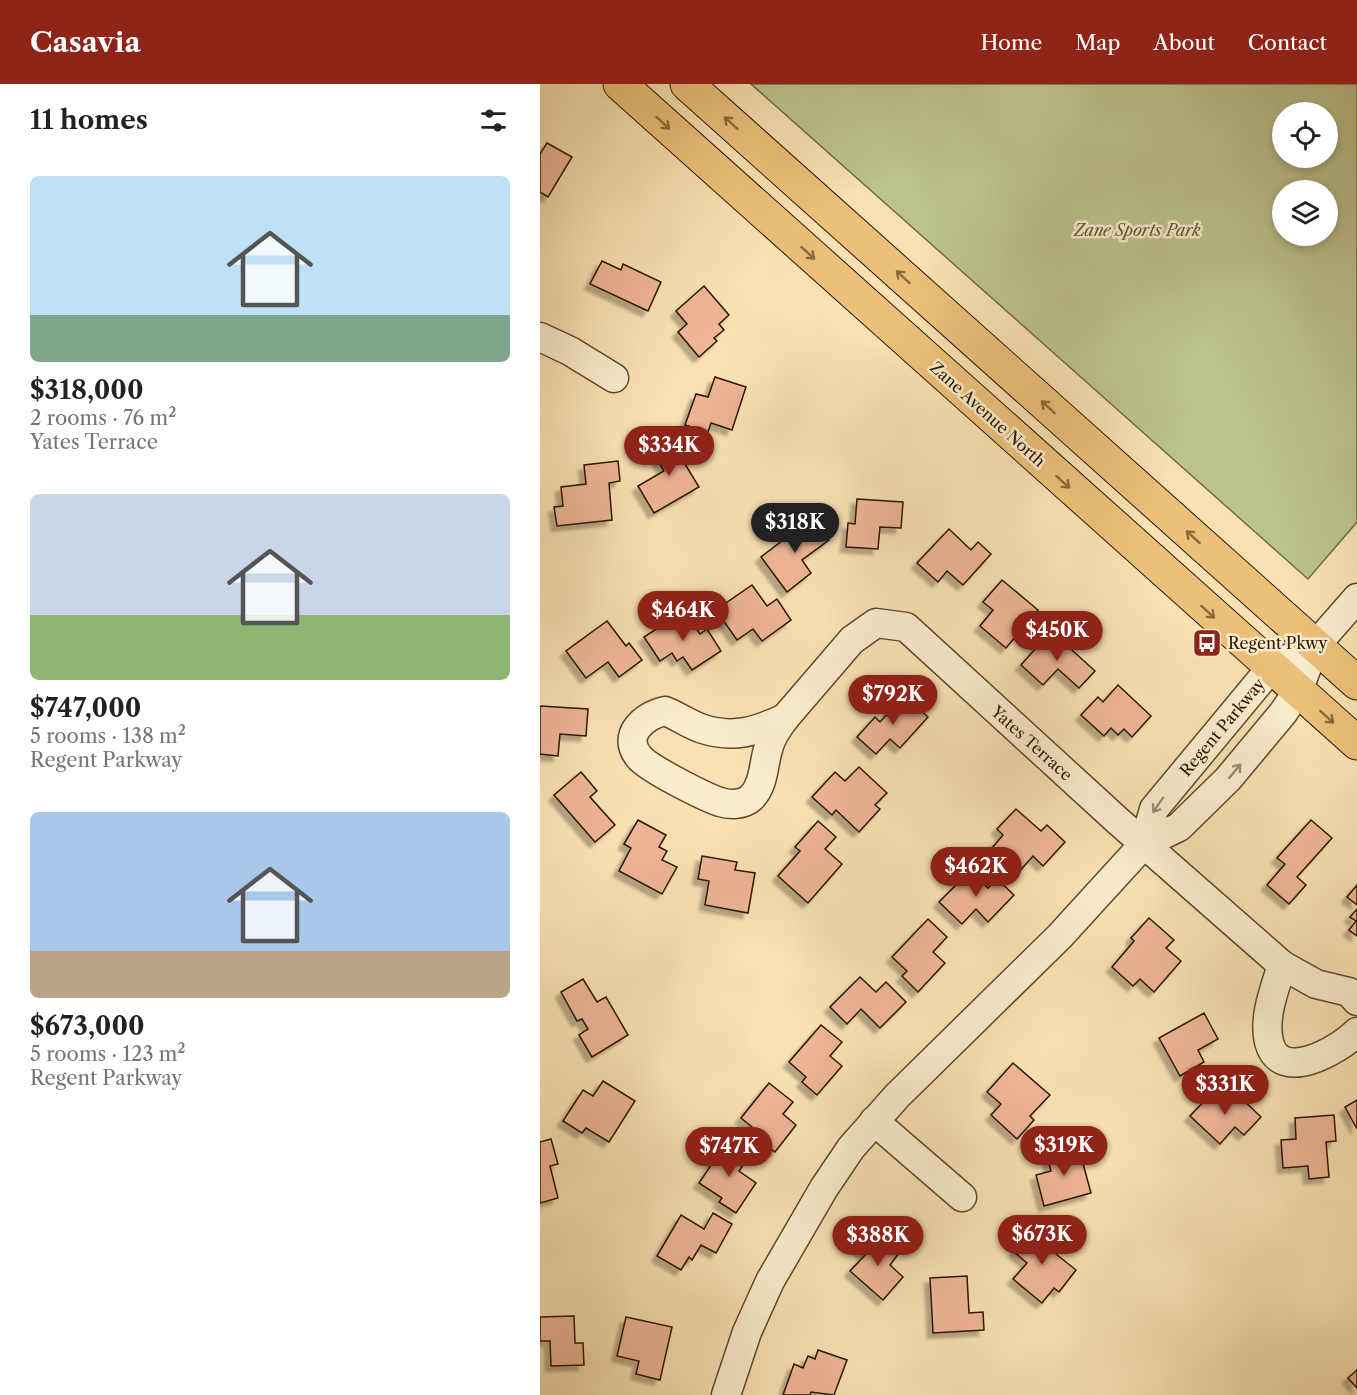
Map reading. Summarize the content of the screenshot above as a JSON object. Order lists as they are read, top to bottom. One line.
{"streets":{"main road":["Zane Avenue North"],"street":["Regent Parkway","Yates Terrace"]},"crossings":[["Zane Avenue North","Regent Parkway"],["Regent Parkway","Yates Terrace"]],"parks":["Zane Sports Park"],"places":{"bus stop":["Regent Pkwy"]},"page":{"header":"Casavia","nav":["Home","Map","About","Contact"],"heading":"11 homes","list":[{"name":"$318,000","note":"2 rooms · 76 m² · Yates Terrace"},{"name":"$747,000","note":"5 rooms · 138 m² · Regent Parkway"},{"name":"$673,000","note":"5 rooms · 123 m² · Regent Parkway"}],"price":["$334K","$318K","$464K","$450K","$792K","$462K","$331K","$319K","$747K","$673K","$388K"]}}
